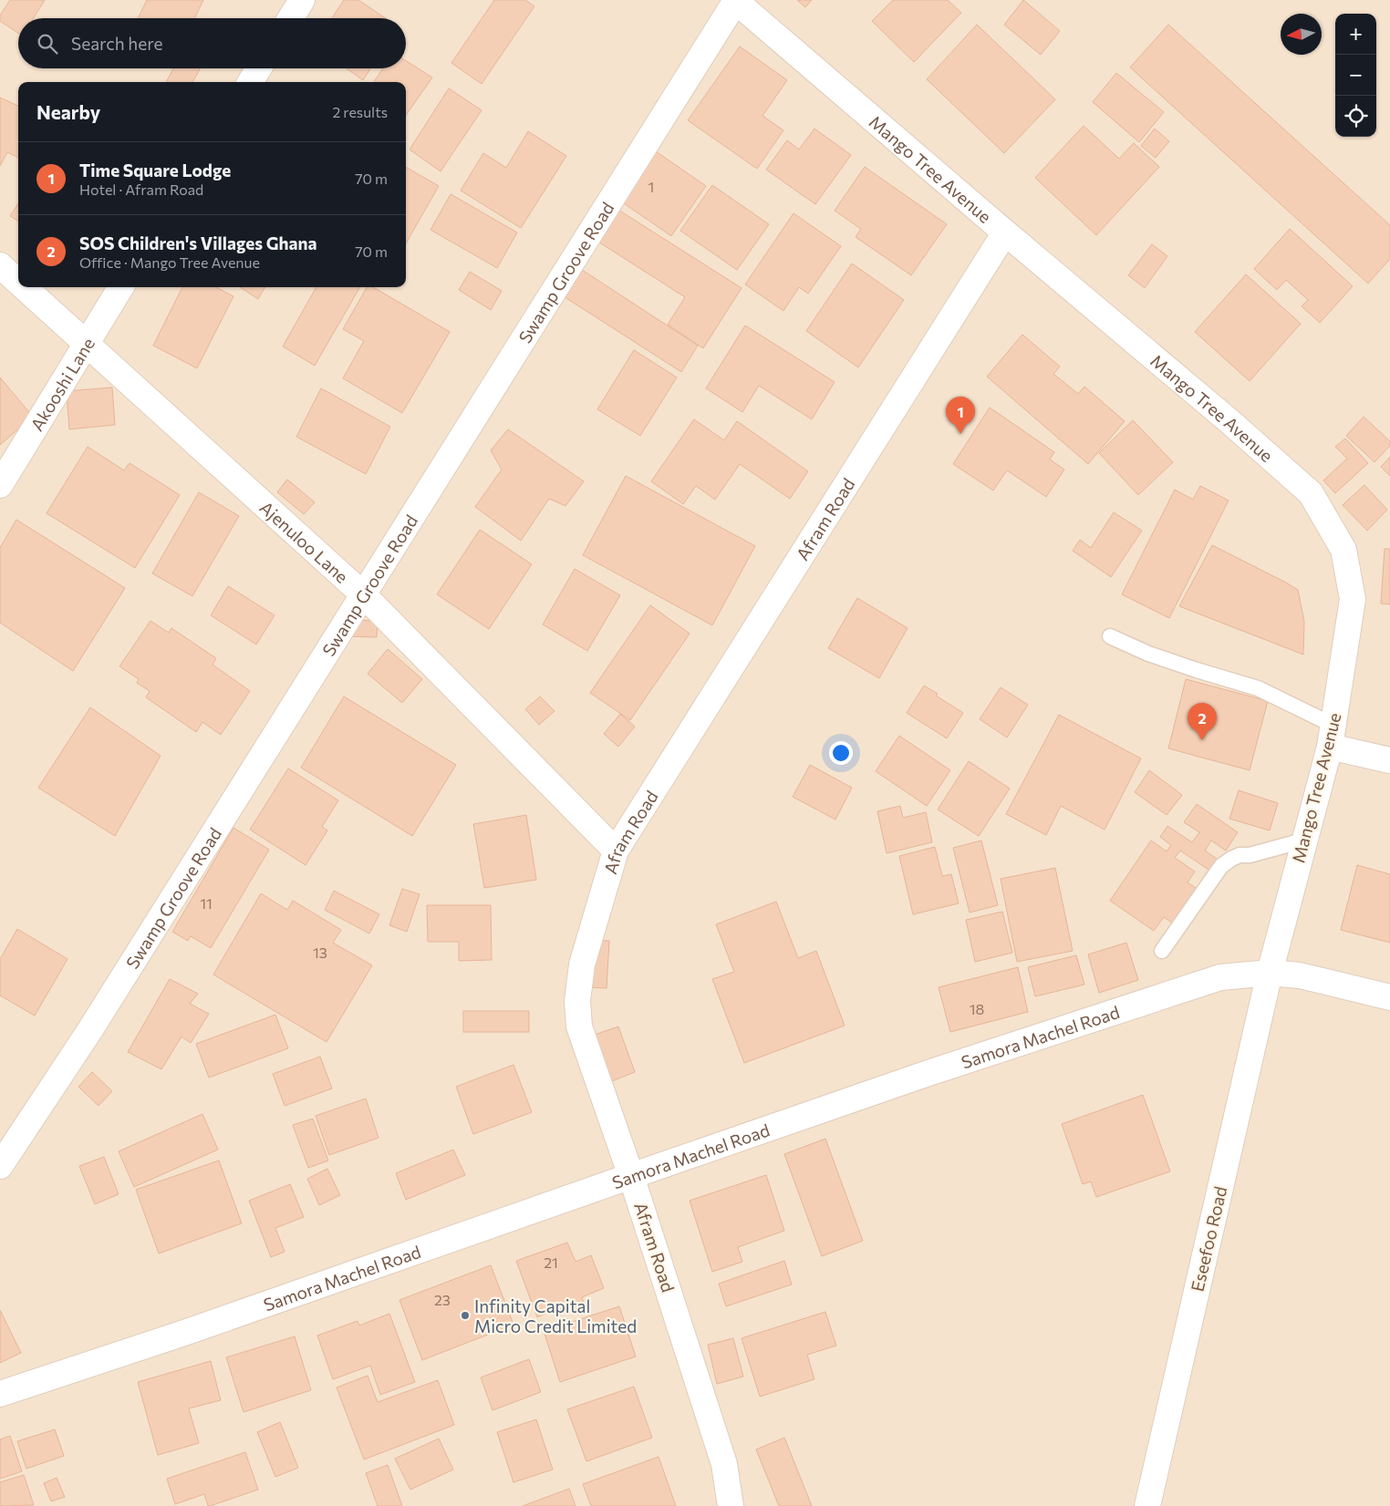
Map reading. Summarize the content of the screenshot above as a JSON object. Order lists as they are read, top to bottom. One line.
{"streets":{"street":["Mango Tree Avenue","Swamp Groove Road","Akooshi Lane","Afram Road","Ajenuloo Lane","Samora Machel Road","Eseefoo Road"]},"crossings":[["Mango Tree Avenue","Swamp Groove Road"],["Mango Tree Avenue","Afram Road"],["Mango Tree Avenue","Samora Machel Road"],["Mango Tree Avenue","Eseefoo Road"],["Swamp Groove Road","Ajenuloo Lane"],["Akooshi Lane","Ajenuloo Lane"],["Afram Road","Ajenuloo Lane"],["Afram Road","Samora Machel Road"],["Samora Machel Road","Eseefoo Road"]],"places":["Infinity Capital Micro Credit Limited"],"house_numbers":["1","11","13","18","21","23"],"north":"left","page":{"map_buttons":["+","−"],"search":"Search here","heading":["Nearby","2 results"],"list":[{"mark":"1","name":"Time Square Lodge","note":"Hotel · Afram Road","value":"70 m"},{"mark":"2","name":"SOS Children's Villages Ghana","note":"Office · Mango Tree Avenue","value":"70 m"}],"pins":["1","2"]}}
